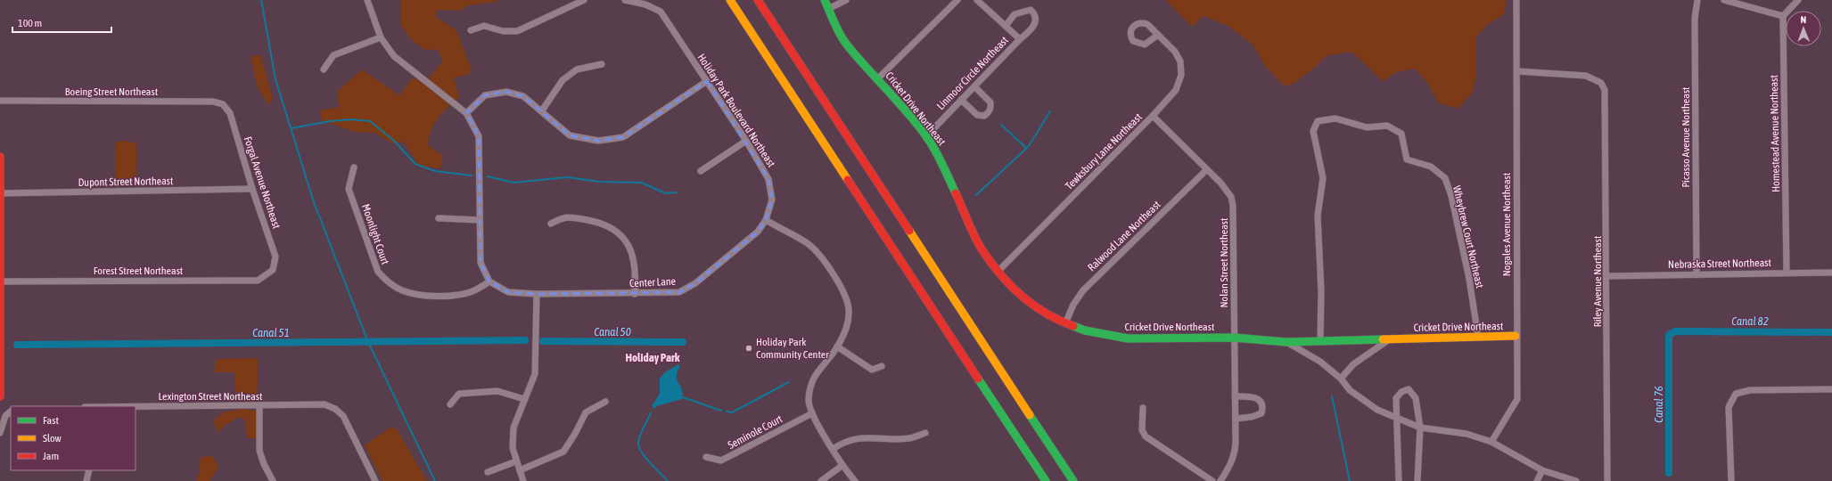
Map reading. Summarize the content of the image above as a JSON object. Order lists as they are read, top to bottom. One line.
{"streets":{"main road":["Cricket Drive Northeast"],"street":["Linmoor Circle Northeast","Boeing Street Northeast","Holiday Park Boulevard Northeast","Homestead Avenue Northeast","Picasso Avenue Northeast","Tewksbury Lane Northeast","Dupont Street Northeast","Forgal Avenue Northeast","Nogales Avenue Northeast","Moonlight Court","Ralwood Lane Northeast","Wheybrew Court Northeast","Nolan Street Northeast","Nebraska Street Northeast","Forest Street Northeast","Riley Avenue Northeast","Center Lane","Lexington Street Northeast","Seminole Court"]},"crossings":[["Linmoor Circle Northeast","Cricket Drive Northeast"],["Boeing Street Northeast","Forgal Avenue Northeast"],["Cricket Drive Northeast","Tewksbury Lane Northeast"],["Cricket Drive Northeast","Nogales Avenue Northeast"],["Cricket Drive Northeast","Ralwood Lane Northeast"],["Cricket Drive Northeast","Wheybrew Court Northeast"],["Cricket Drive Northeast","Nolan Street Northeast"],["Holiday Park Boulevard Northeast","Center Lane"],["Homestead Avenue Northeast","Nebraska Street Northeast"],["Picasso Avenue Northeast","Nebraska Street Northeast"],["Tewksbury Lane Northeast","Nolan Street Northeast"],["Dupont Street Northeast","Forgal Avenue Northeast"],["Forgal Avenue Northeast","Forest Street Northeast"],["Nogales Avenue Northeast","Riley Avenue Northeast"],["Ralwood Lane Northeast","Nolan Street Northeast"],["Nebraska Street Northeast","Riley Avenue Northeast"]],"districts":["Holiday Park"],"water":["Canal 82","Canal 50","Canal 51","Canal 76"],"places":["Holiday Park Community Center"],"legend":["Fast","Slow","Jam"],"scale_bar":"100 m","north":"top"}
